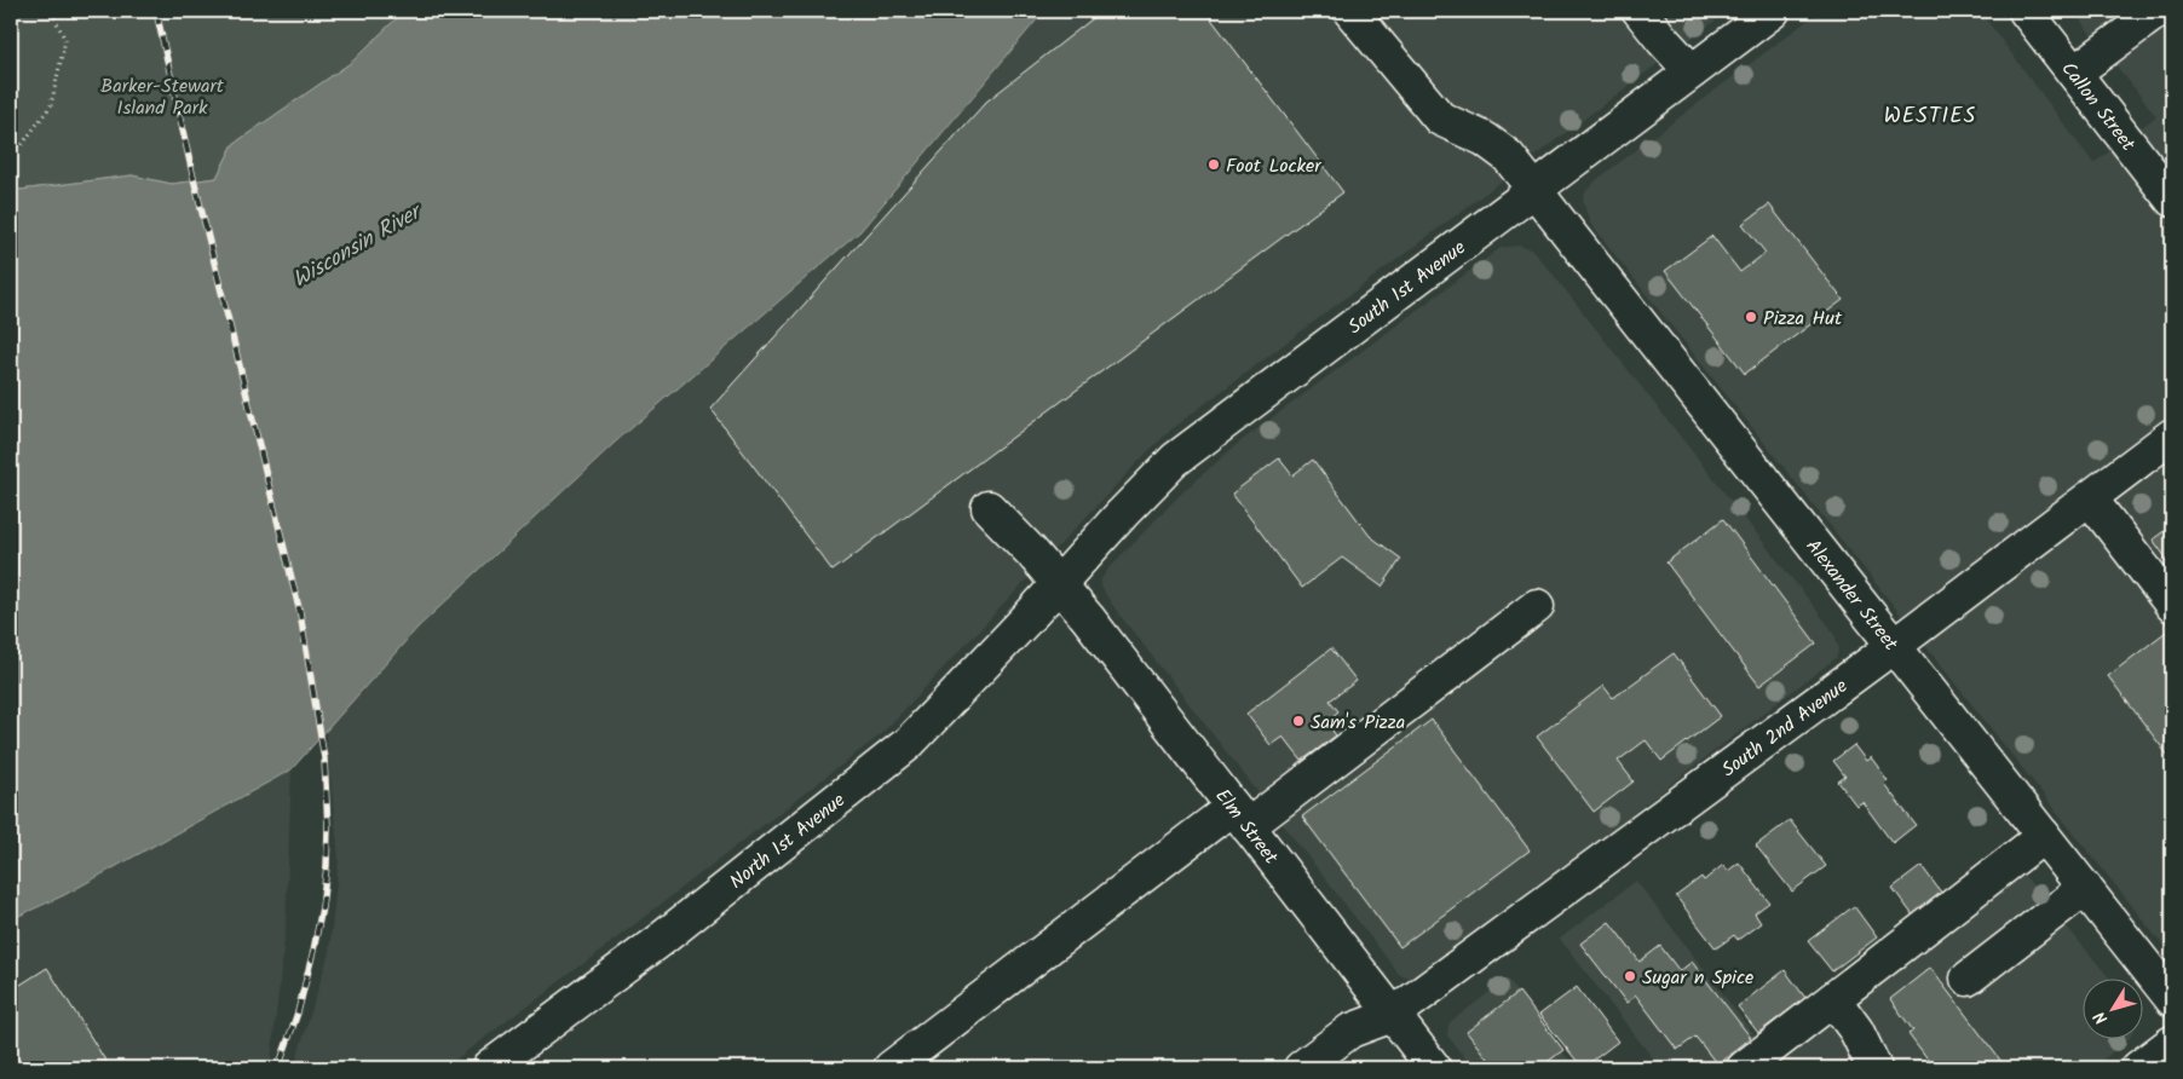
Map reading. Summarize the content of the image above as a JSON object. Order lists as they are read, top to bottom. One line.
{"streets":{"street":["Callon Street","South 1st Avenue","Alexander Street","South 2nd Avenue","Elm Street","North 1st Avenue"]},"crossings":[["South 1st Avenue","Alexander Street"],["South 1st Avenue","Elm Street"],["South 1st Avenue","North 1st Avenue"],["Alexander Street","South 2nd Avenue"],["South 2nd Avenue","Elm Street"],["Elm Street","North 1st Avenue"]],"districts":["WESTIES"],"water":["Wisconsin River"],"parks":["Barker-Stewart Island Park"],"places":["Foot Locker","Pizza Hut","Sam's Pizza","Sugar n Spice"],"north":"bottom left"}
